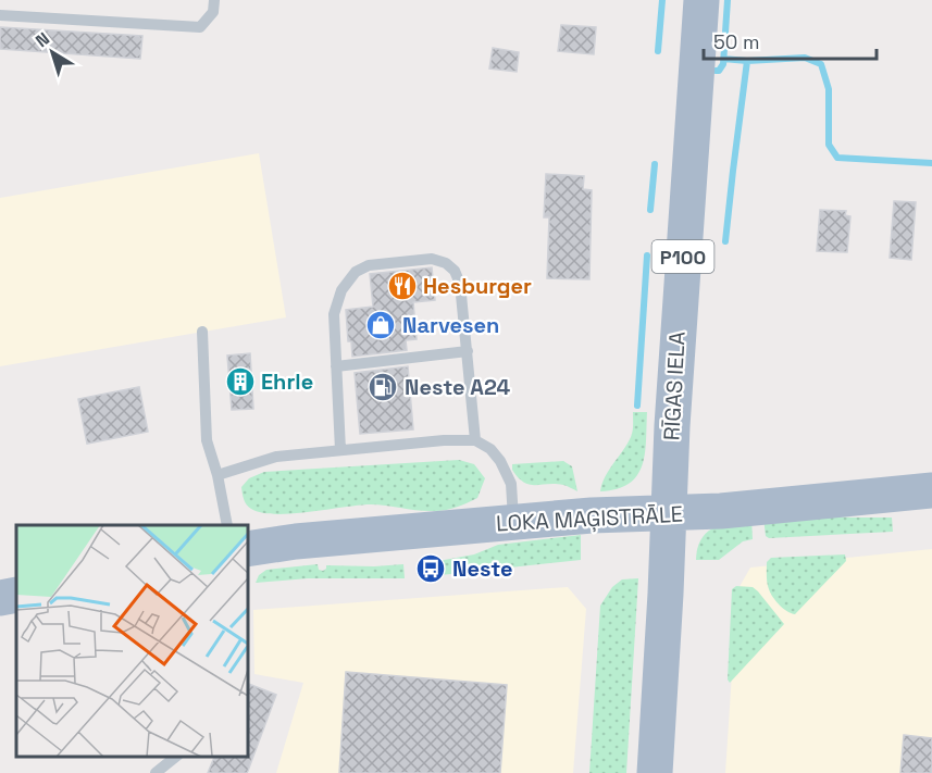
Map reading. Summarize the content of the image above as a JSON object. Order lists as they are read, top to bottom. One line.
{"streets":{"main road":["P100","RĪGAS IELA","LOKA MAĢISTRĀLE"]},"crossings":[["RĪGAS IELA","LOKA MAĢISTRĀLE"]],"places":{"restaurant":["Hesburger"],"shop":["Narvesen"],"building":["Ehrle"],"fuel station":["Neste A24"],"bus stop":["Neste"]},"scale_bar":"50 m","north":"top left"}
